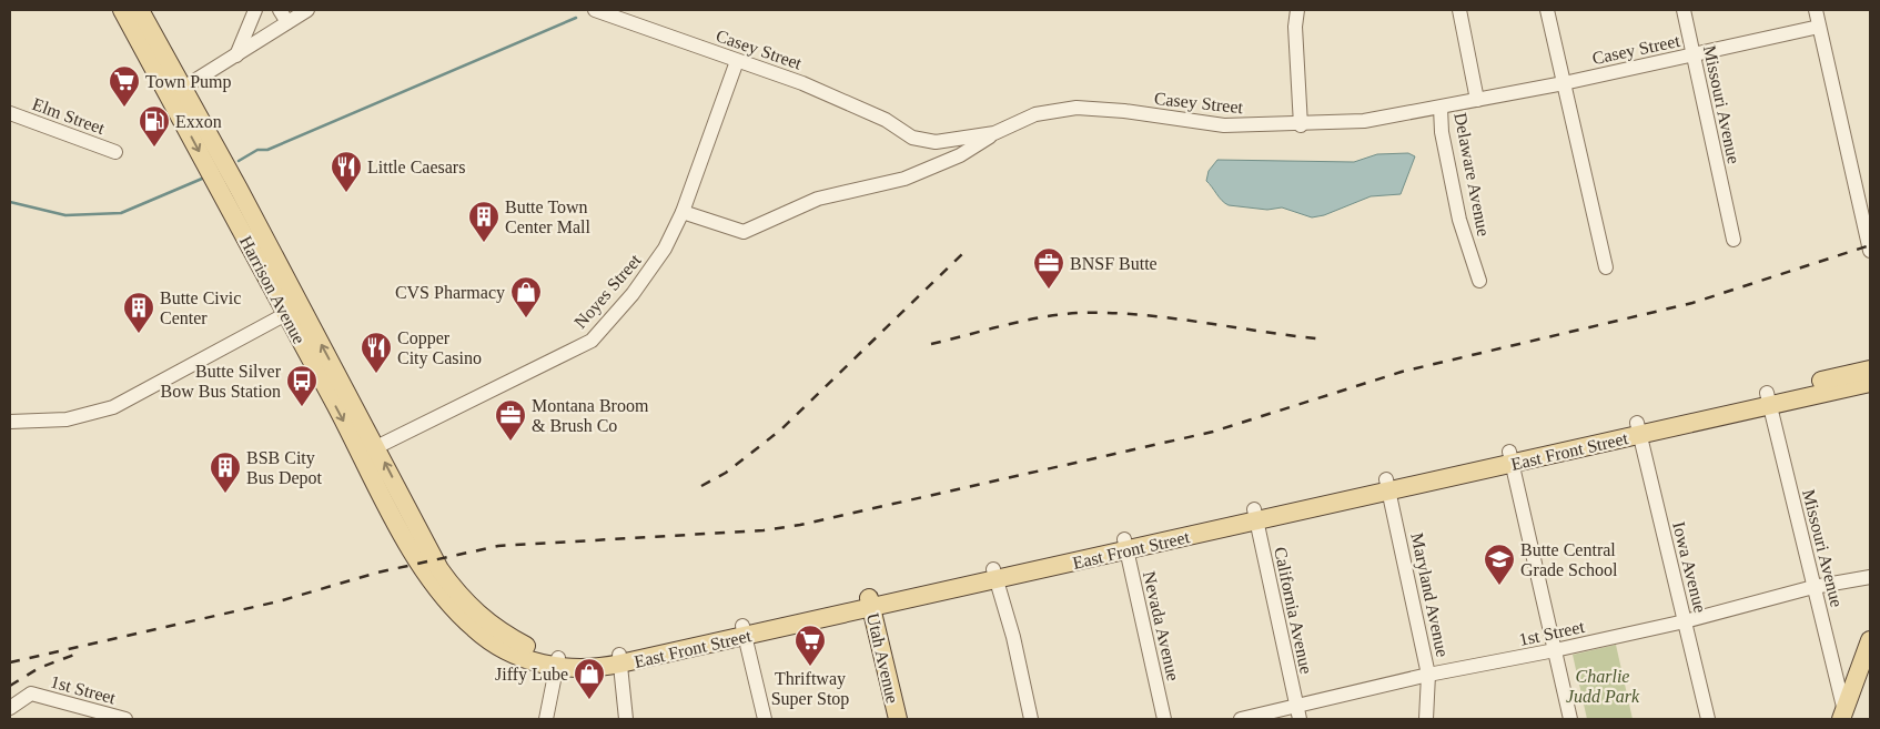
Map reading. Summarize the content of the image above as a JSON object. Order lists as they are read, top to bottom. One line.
{"streets":{"main road":["Harrison Avenue","East Front Street","Utah Avenue"],"street":["Casey Street","Missouri Avenue","Elm Street","Delaware Avenue","Noyes Street","Iowa Avenue","Maryland Avenue","California Avenue","Nevada Avenue","1st Street"]},"crossings":[["Casey Street","Missouri Avenue"],["Casey Street","Delaware Avenue"],["Casey Street","Noyes Street"],["Missouri Avenue","East Front Street"],["Missouri Avenue","1st Street"],["Harrison Avenue","Noyes Street"],["Harrison Avenue","East Front Street"],["East Front Street","Iowa Avenue"],["East Front Street","Maryland Avenue"],["East Front Street","California Avenue"],["East Front Street","Nevada Avenue"],["East Front Street","Utah Avenue"],["Iowa Avenue","1st Street"],["Maryland Avenue","1st Street"],["California Avenue","1st Street"]],"parks":["Charlie Judd Park"],"places":{"supermarket":["Town Pump","Thriftway Super Stop"],"fuel station":["Exxon"],"restaurant":["Little Caesars","Copper City Casino"],"building":["Butte Town Center Mall","Butte Civic Center","BSB City Bus Depot"],"office":["BNSF Butte","Montana Broom & Brush Co"],"shop":["CVS Pharmacy","Jiffy Lube"],"bus stop":["Butte Silver Bow Bus Station"],"school or university":["Butte Central Grade School"]}}
